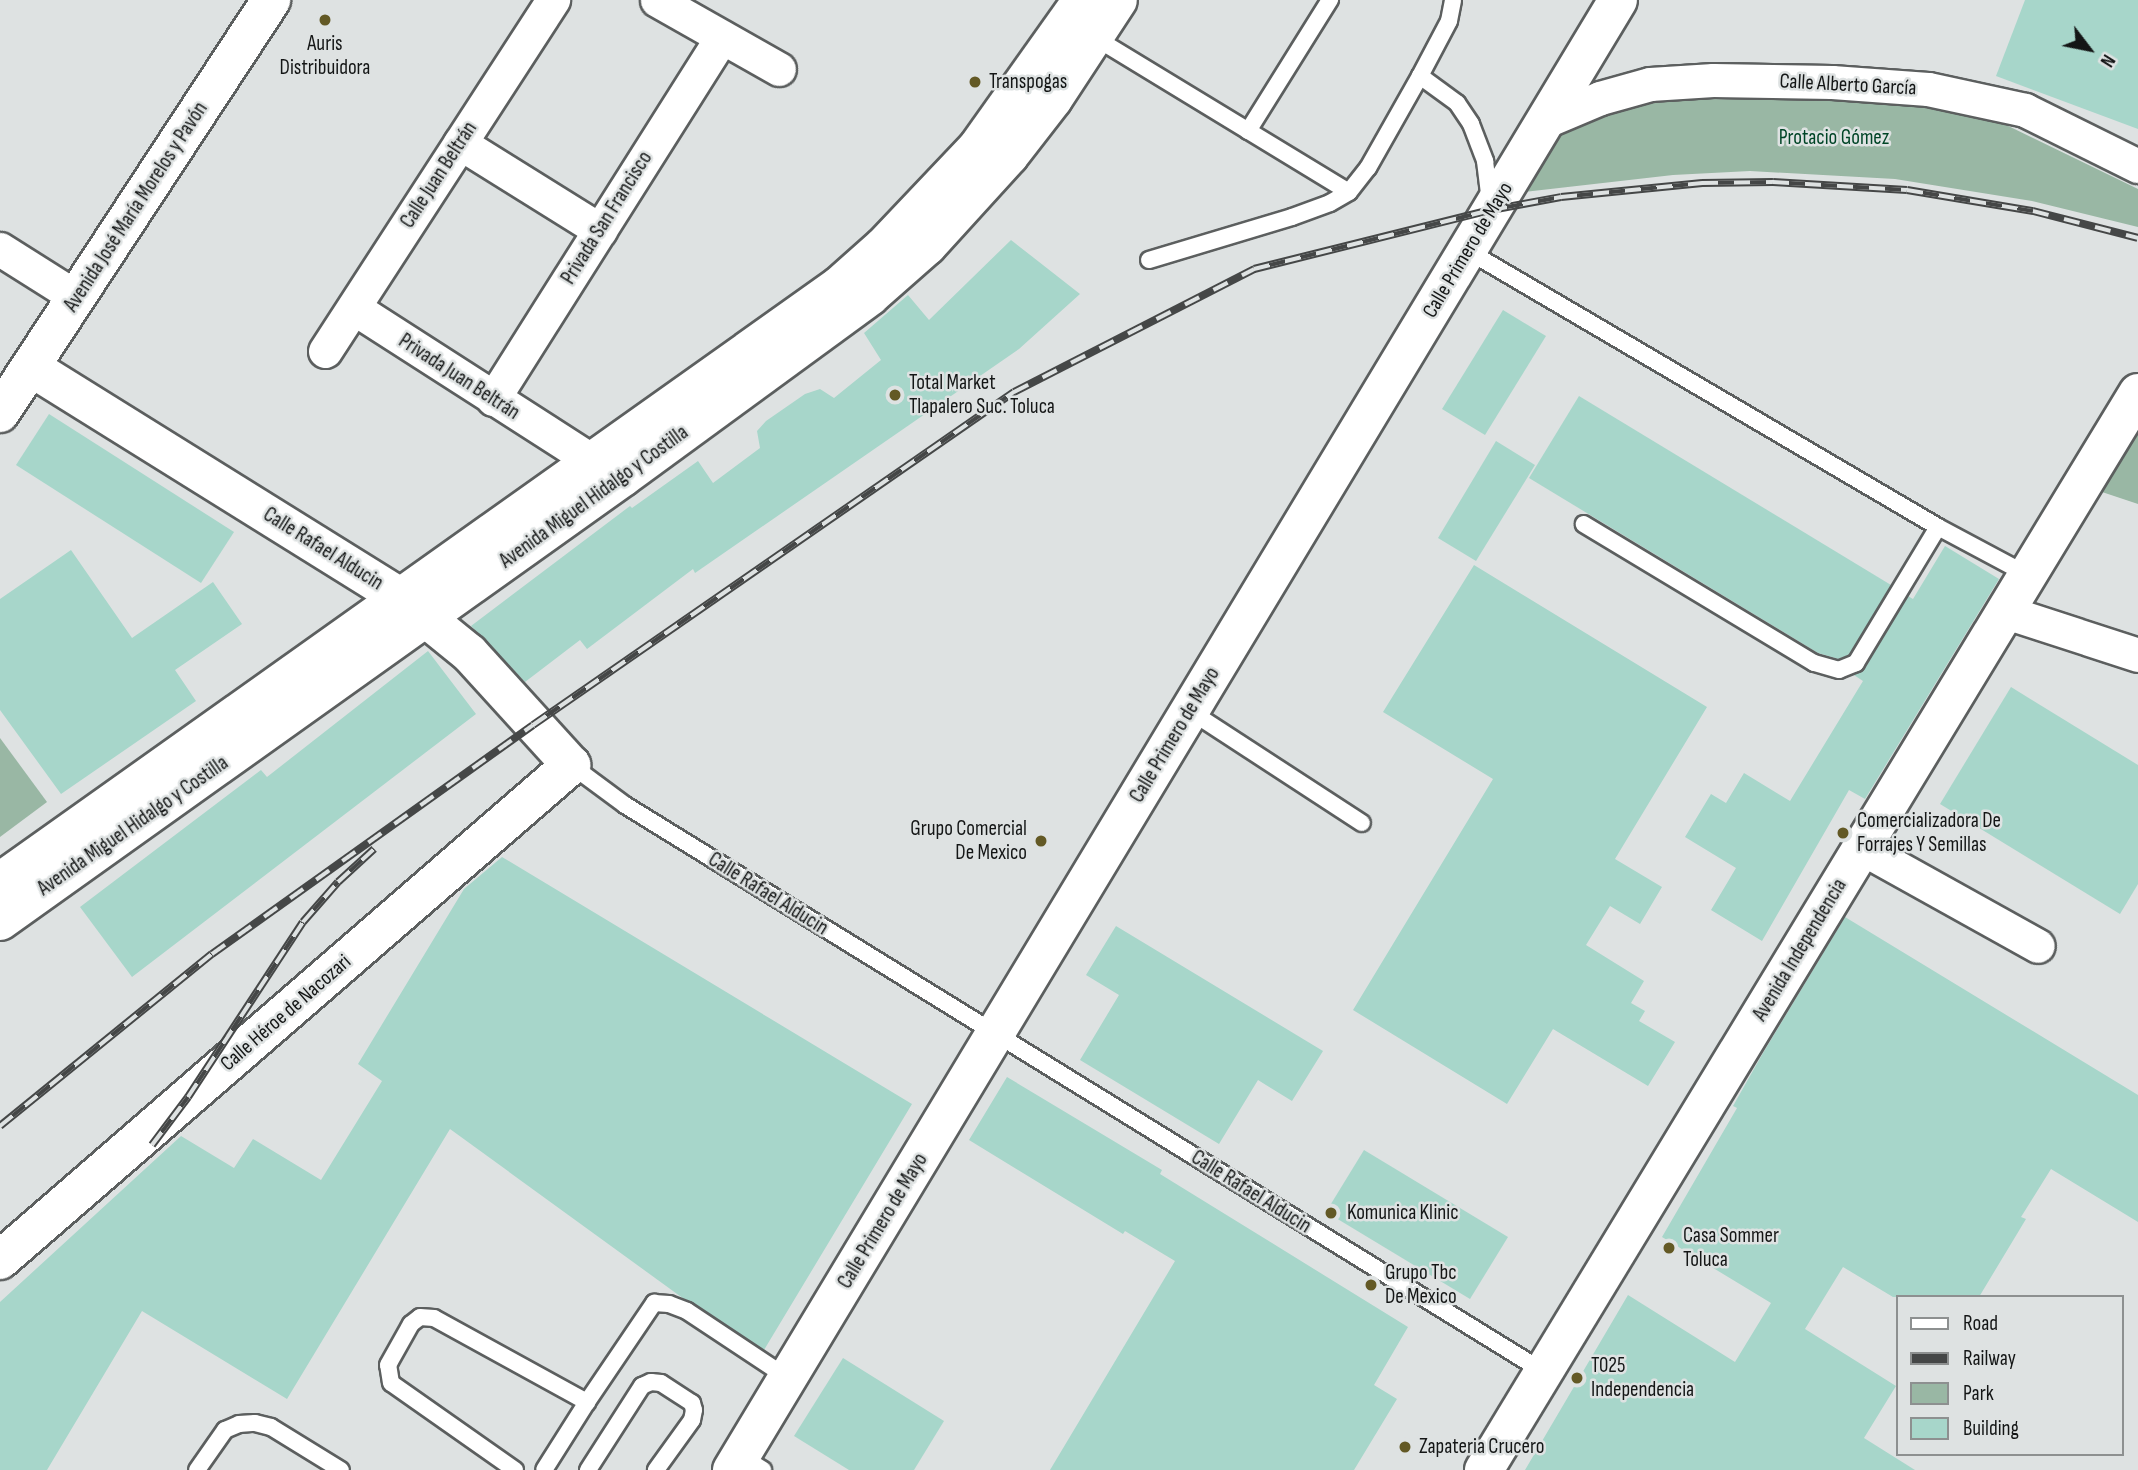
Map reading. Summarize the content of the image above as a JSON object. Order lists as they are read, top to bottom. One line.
{"streets":{"main road":["Avenida José María Morelos y Pavón","Calle Primero de Mayo","Avenida Miguel Hidalgo y Costilla","Calle Rafael Alducin","Avenida Independencia","Calle Héroe de Nacozari"],"street":["Calle Alberto García","Calle Juan Beltrán","Privada San Francisco","Privada Juan Beltrán"]},"crossings":[["Calle Alberto García","Calle Primero de Mayo"],["Calle Juan Beltrán","Privada Juan Beltrán"],["Avenida José María Morelos y Pavón","Calle Rafael Alducin"],["Privada San Francisco","Privada Juan Beltrán"],["Calle Primero de Mayo","Calle Rafael Alducin"],["Privada Juan Beltrán","Avenida Miguel Hidalgo y Costilla"],["Avenida Miguel Hidalgo y Costilla","Calle Rafael Alducin"],["Calle Rafael Alducin","Avenida Independencia"],["Calle Rafael Alducin","Calle Héroe de Nacozari"]],"parks":["Protacio Gómez"],"places":["Auris Distribuidora","Transpogas","Total Market Tlapalero Suc. Toluca","Comercializadora De Forrajes Y Semillas","Grupo Comercial De Mexico","Komunica Klinic","Casa Sommer Toluca","Grupo Tbc De Mexico","T025 Independencia","Zapateria Crucero"],"legend":["Road","Railway","Park","Building"],"north":"bottom right"}
